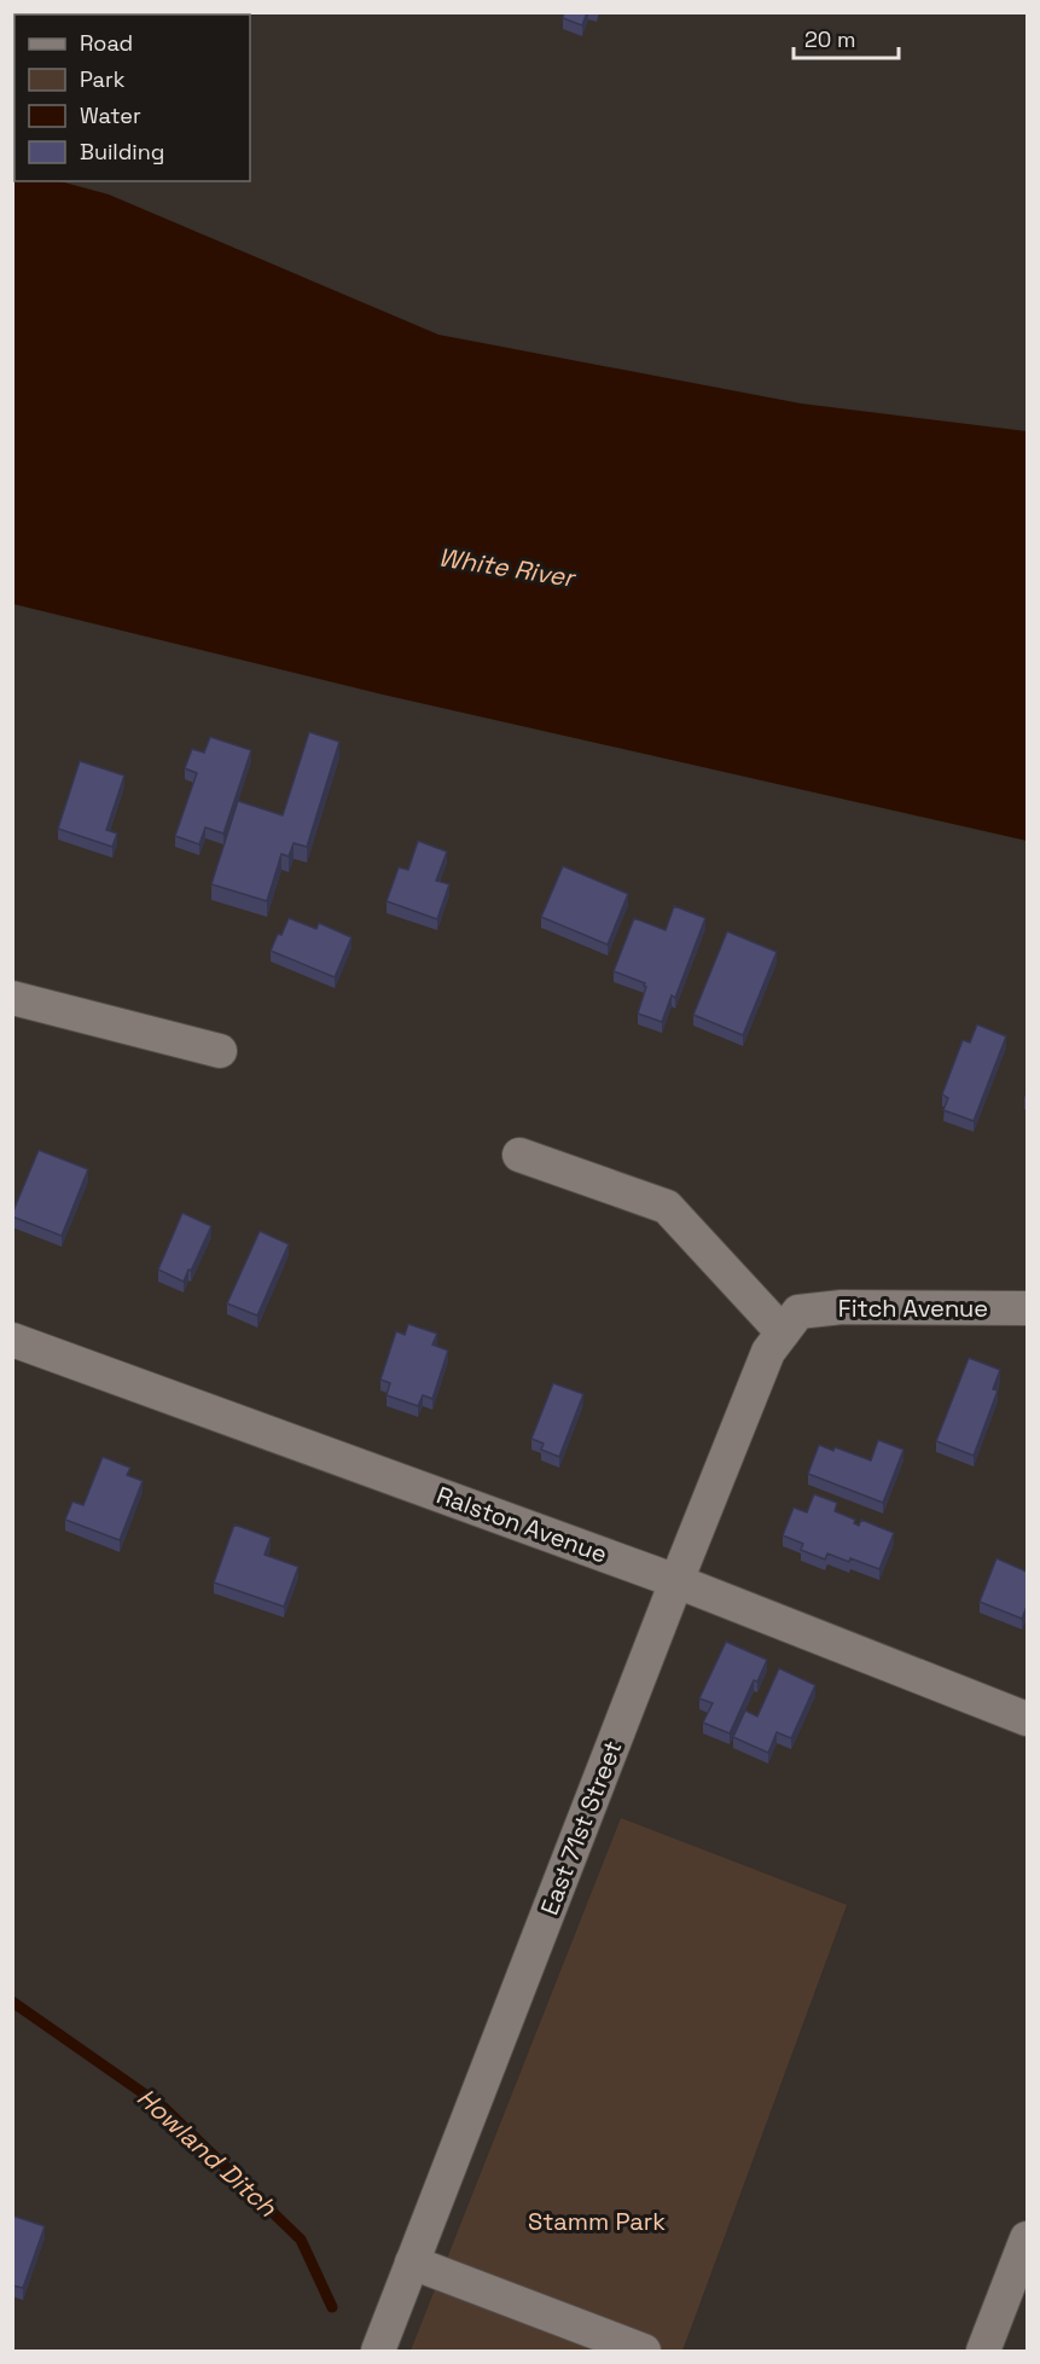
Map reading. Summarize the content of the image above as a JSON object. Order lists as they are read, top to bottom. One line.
{"streets":{"street":["Fitch Avenue","Ralston Avenue","East 71st Street"]},"crossings":[["Fitch Avenue","East 71st Street"],["Ralston Avenue","East 71st Street"]],"water":["White River","Howland Ditch"],"parks":["Stamm Park"],"legend":["Road","Park","Water","Building"],"scale_bar":"20 m"}
